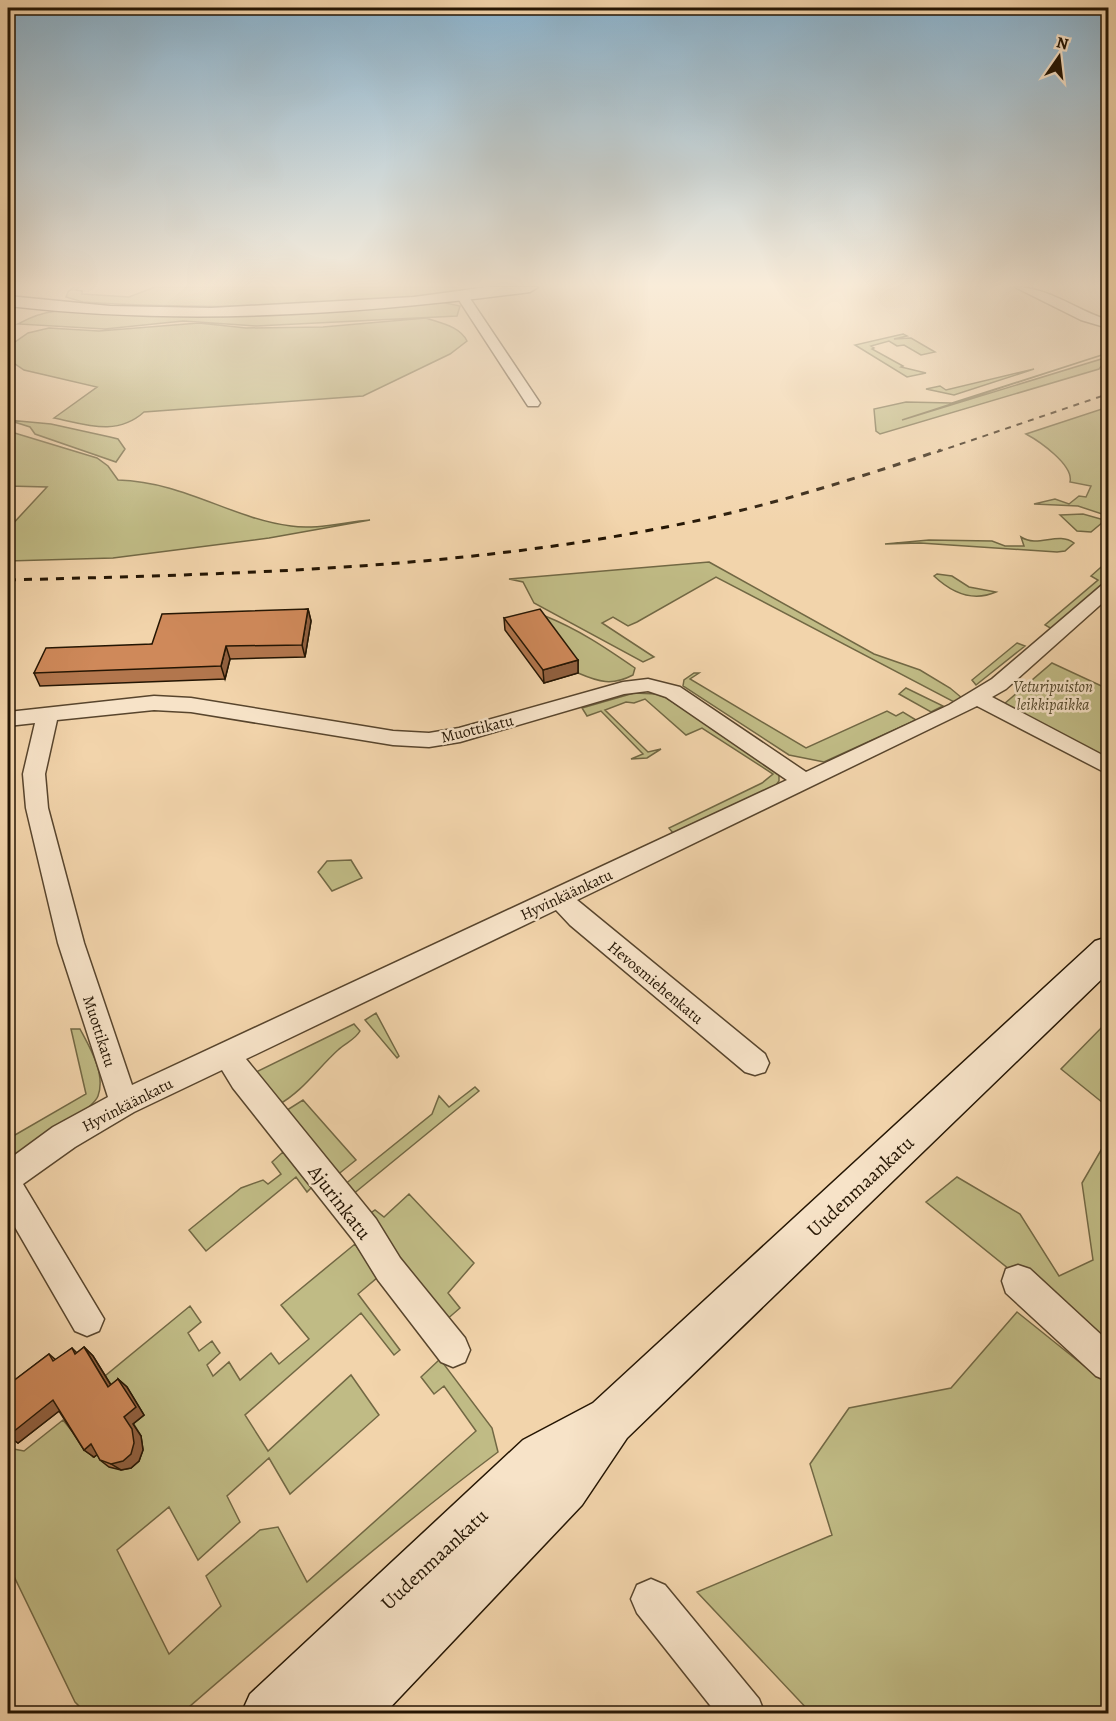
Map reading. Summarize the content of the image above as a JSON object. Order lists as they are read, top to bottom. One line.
{"streets":{"main road":["Uudenmaankatu"],"street":["Muottikatu","Hyvinkäänkatu","Hevosmiehenkatu","Ajurinkatu"]},"crossings":[["Muottikatu","Hyvinkäänkatu"],["Hyvinkäänkatu","Hevosmiehenkatu"],["Hyvinkäänkatu","Ajurinkatu"]],"parks":["Veturipuiston leikkipaikka"],"north":"top"}
